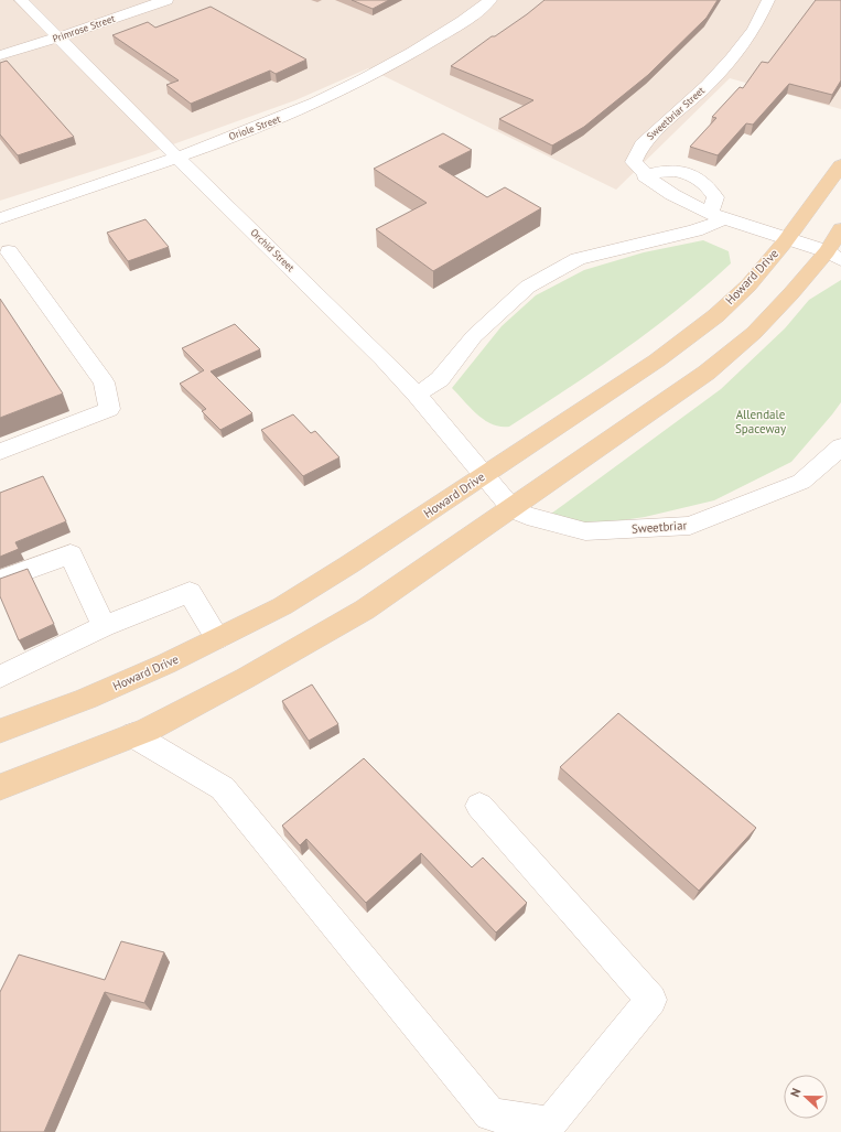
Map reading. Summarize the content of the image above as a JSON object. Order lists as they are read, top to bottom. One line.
{"streets":{"main road":["Howard Drive"],"street":["Primrose Street","Sweetbriar Street","Oriole Street","Orchid Street","Sweetbriar"]},"crossings":[["Primrose Street","Orchid Street"],["Sweetbriar Street","Howard Drive"],["Oriole Street","Orchid Street"],["Orchid Street","Howard Drive"],["Orchid Street","Sweetbriar"]],"parks":["Allendale Spaceway"],"north":"left"}
